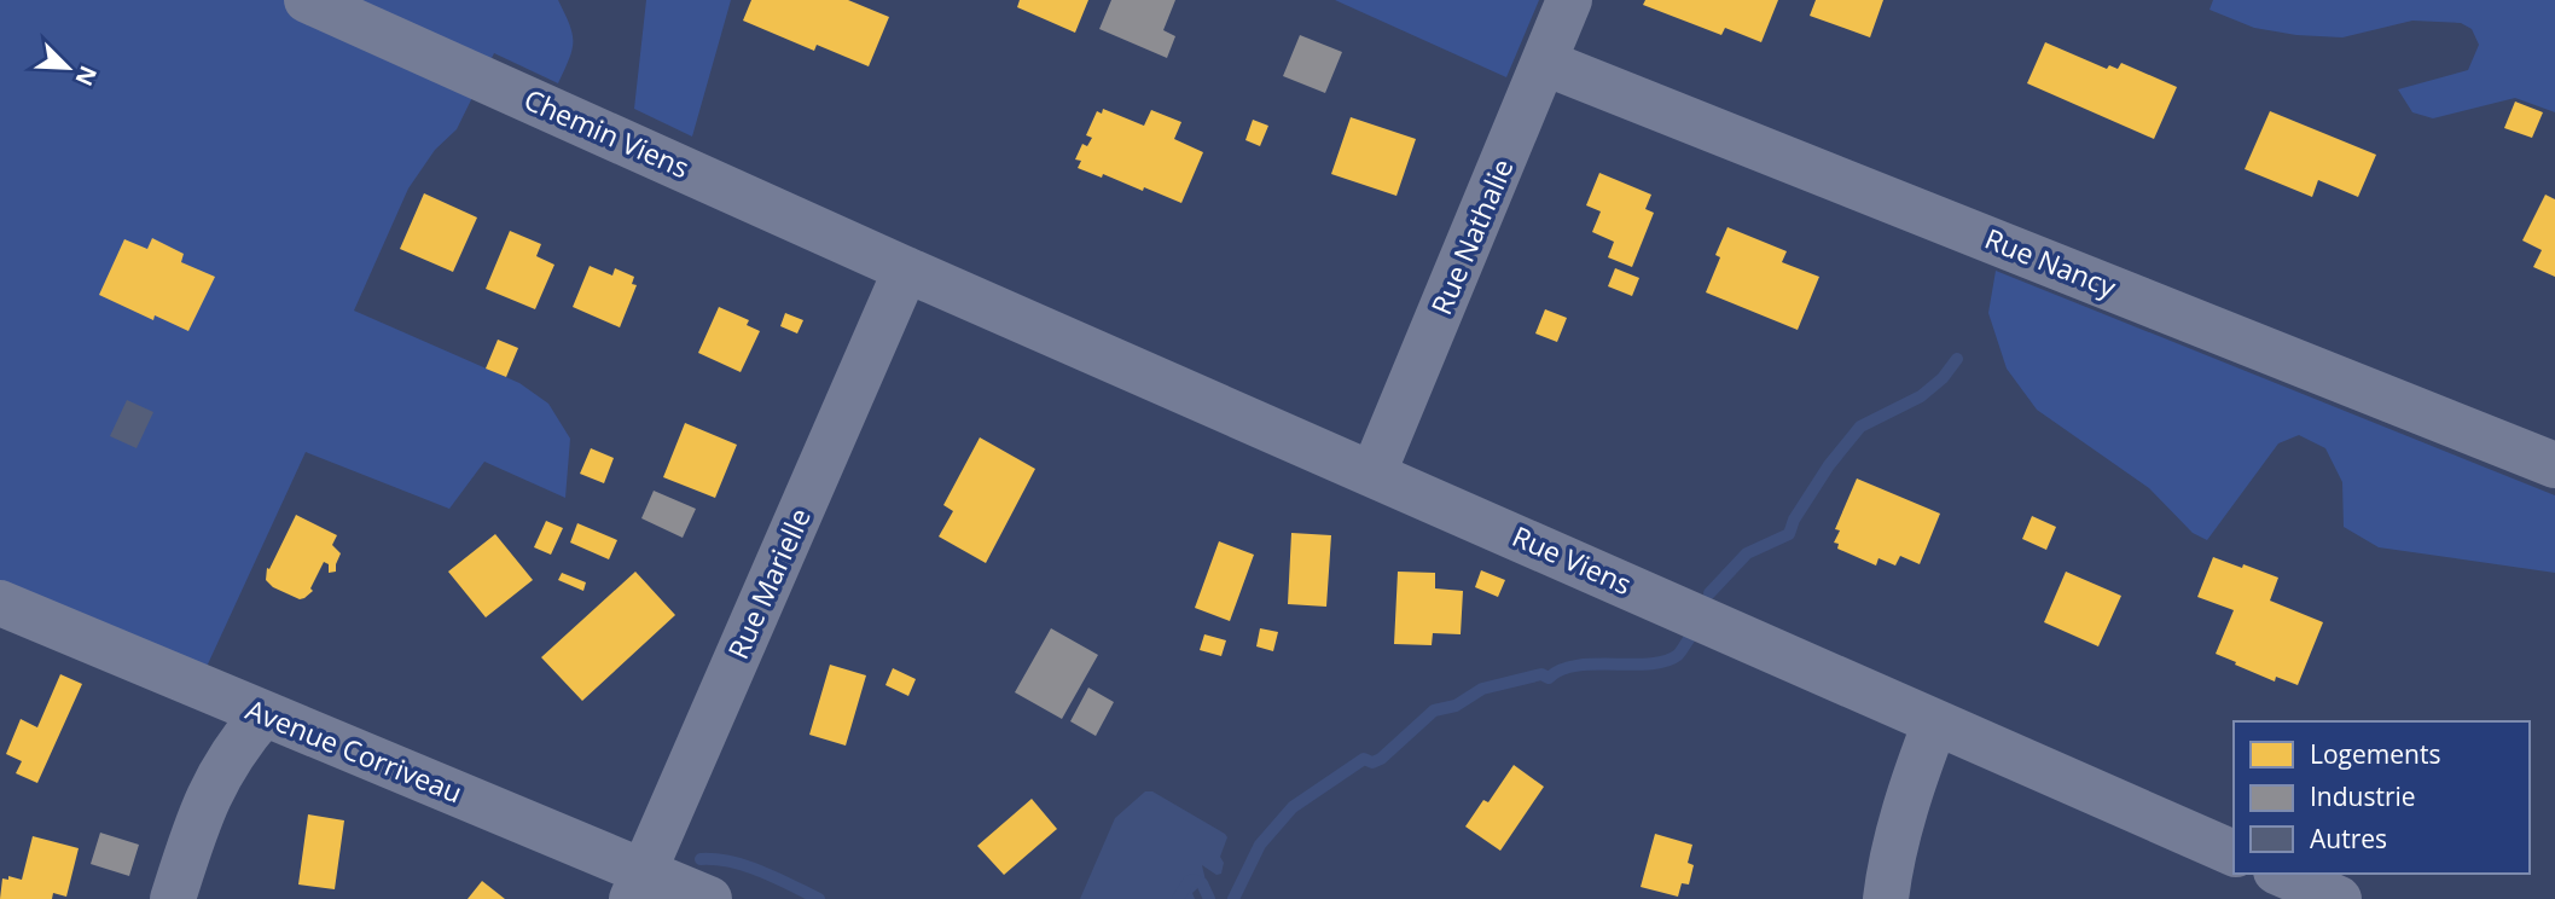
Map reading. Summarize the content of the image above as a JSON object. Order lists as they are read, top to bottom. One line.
{"streets":{"street":["Chemin Viens","Rue Nathalie","Rue Nancy","Rue Viens","Rue Marielle","Avenue Corriveau"]},"crossings":[["Chemin Viens","Rue Viens"],["Chemin Viens","Rue Marielle"],["Rue Nathalie","Rue Nancy"],["Rue Nathalie","Rue Viens"],["Rue Viens","Rue Marielle"],["Rue Marielle","Avenue Corriveau"]],"legend":["Logements","Industrie","Autres"],"north":"bottom right"}
